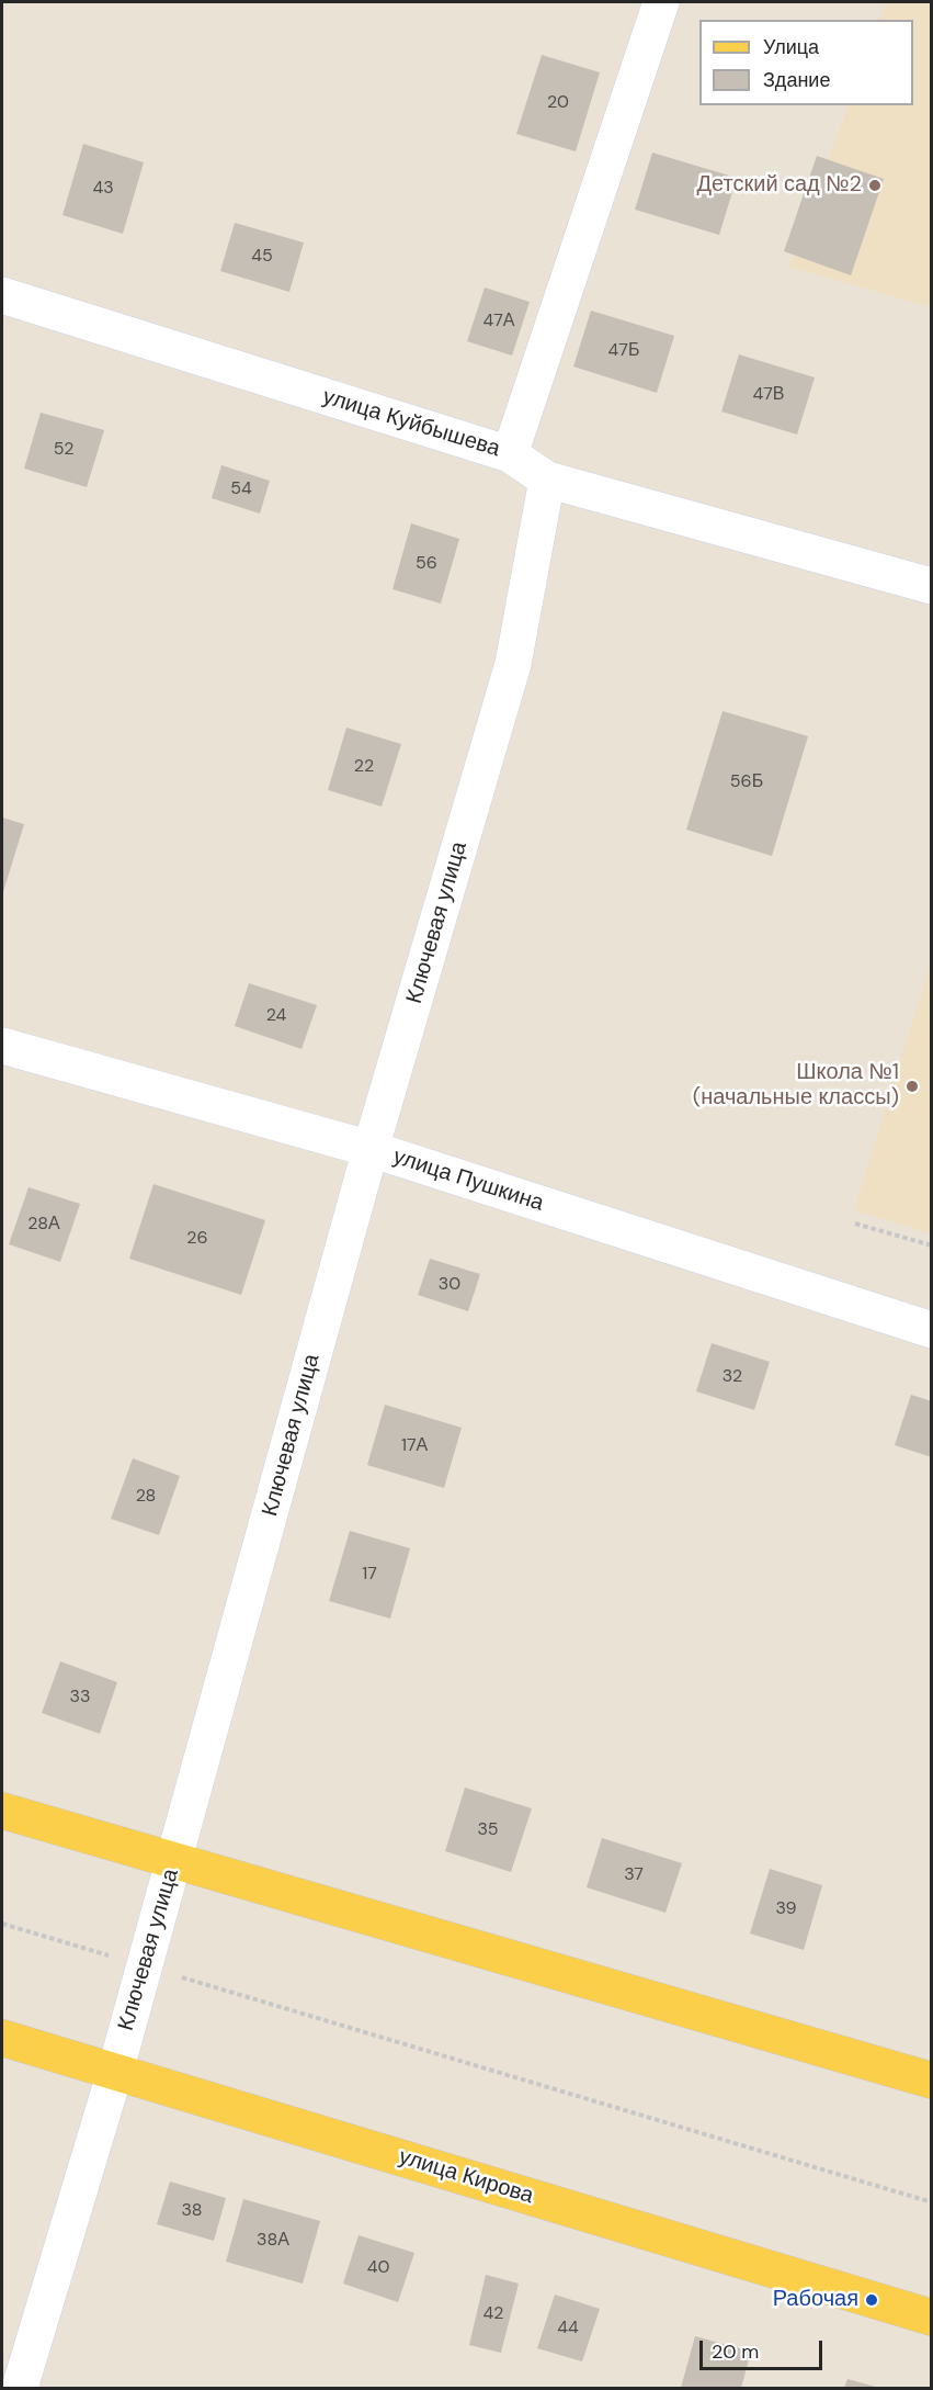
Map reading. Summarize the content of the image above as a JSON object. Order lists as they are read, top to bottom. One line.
{"streets":{"main road":["улица Кирова"],"street":["улица Куйбышева","Ключевая улица","улица Пушкина"]},"crossings":[["улица Куйбышева","Ключевая улица"],["Ключевая улица","улица Пушкина"],["Ключевая улица","улица Кирова"]],"places":["Детский сад №2","Школа №1 (начальные классы)","Рабочая"],"house_numbers":["20","43","45","47А","47Б","47В","52","54","56","22","56Б","24","28А","26","30","32","17А","28","17","33","35","37","39","38","38А","40","42","44"],"legend":["Улица","Здание"],"scale_bar":"20 m"}
